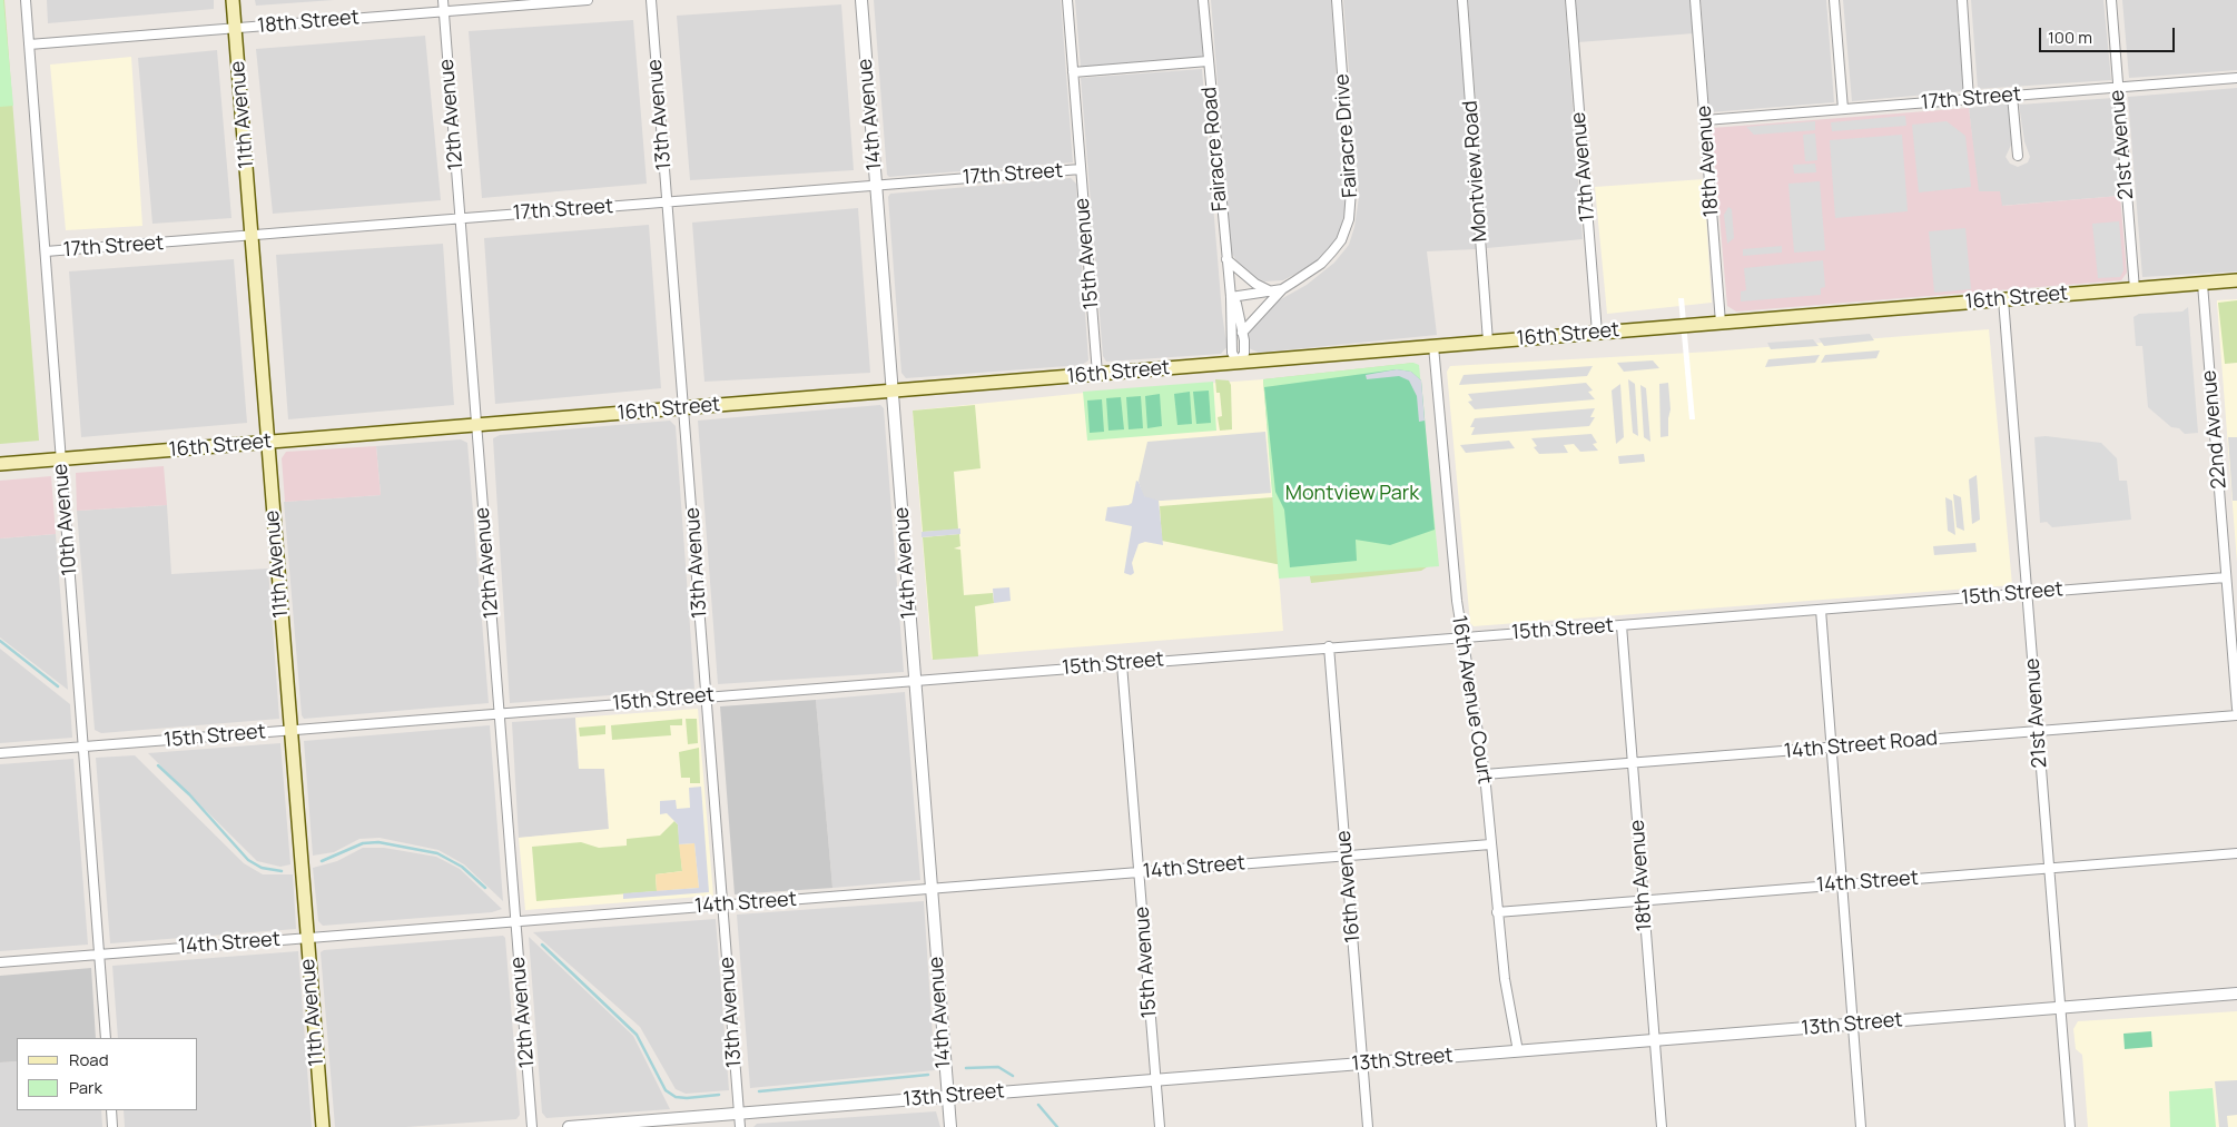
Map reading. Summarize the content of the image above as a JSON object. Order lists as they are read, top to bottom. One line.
{"streets":{"main road":["11th Avenue","16th Street"],"street":["18th Street","17th Street","12th Avenue","13th Avenue","14th Avenue","Fairacre Drive","21st Avenue","Fairacre Road","18th Avenue","17th Avenue","Montview Road","15th Avenue","22nd Avenue","10th Avenue","15th Street","16th Avenue Court","14th Street Road","14th Street","16th Avenue","13th Street"]},"crossings":[["18th Street","11th Avenue"],["18th Street","12th Avenue"],["18th Street","10th Avenue"],["17th Street","11th Avenue"],["17th Street","12th Avenue"],["17th Street","13th Avenue"],["17th Street","14th Avenue"],["17th Street","21st Avenue"],["17th Street","18th Avenue"],["17th Street","15th Avenue"],["17th Street","10th Avenue"],["11th Avenue","16th Street"],["11th Avenue","15th Street"],["11th Avenue","14th Street"],["12th Avenue","16th Street"],["12th Avenue","15th Street"],["12th Avenue","14th Street"],["13th Avenue","16th Street"],["13th Avenue","15th Street"],["13th Avenue","14th Street"],["13th Avenue","13th Street"],["14th Avenue","16th Street"],["14th Avenue","15th Street"],["14th Avenue","14th Street"],["14th Avenue","13th Street"],["Fairacre Drive","Fairacre Road"],["21st Avenue","16th Street"],["21st Avenue","15th Street"],["21st Avenue","14th Street Road"],["21st Avenue","14th Street"],["21st Avenue","13th Street"],["Fairacre Road","16th Street"],["18th Avenue","16th Street"],["18th Avenue","15th Street"],["18th Avenue","14th Street Road"],["18th Avenue","14th Street"],["18th Avenue","13th Street"],["17th Avenue","16th Street"],["Montview Road","16th Street"],["15th Avenue","16th Street"],["15th Avenue","15th Street"],["15th Avenue","14th Street"],["15th Avenue","13th Street"],["16th Street","22nd Avenue"],["16th Street","10th Avenue"],["16th Street","16th Avenue Court"],["22nd Avenue","15th Street"],["10th Avenue","15th Street"],["10th Avenue","14th Street"],["15th Street","16th Avenue Court"],["15th Street","16th Avenue"],["16th Avenue Court","14th Street Road"],["16th Avenue Court","14th Street"],["16th Avenue Court","13th Street"],["14th Street","16th Avenue"],["16th Avenue","13th Street"]],"parks":["Montview Park"],"legend":["Road","Park"],"scale_bar":"100 m"}
